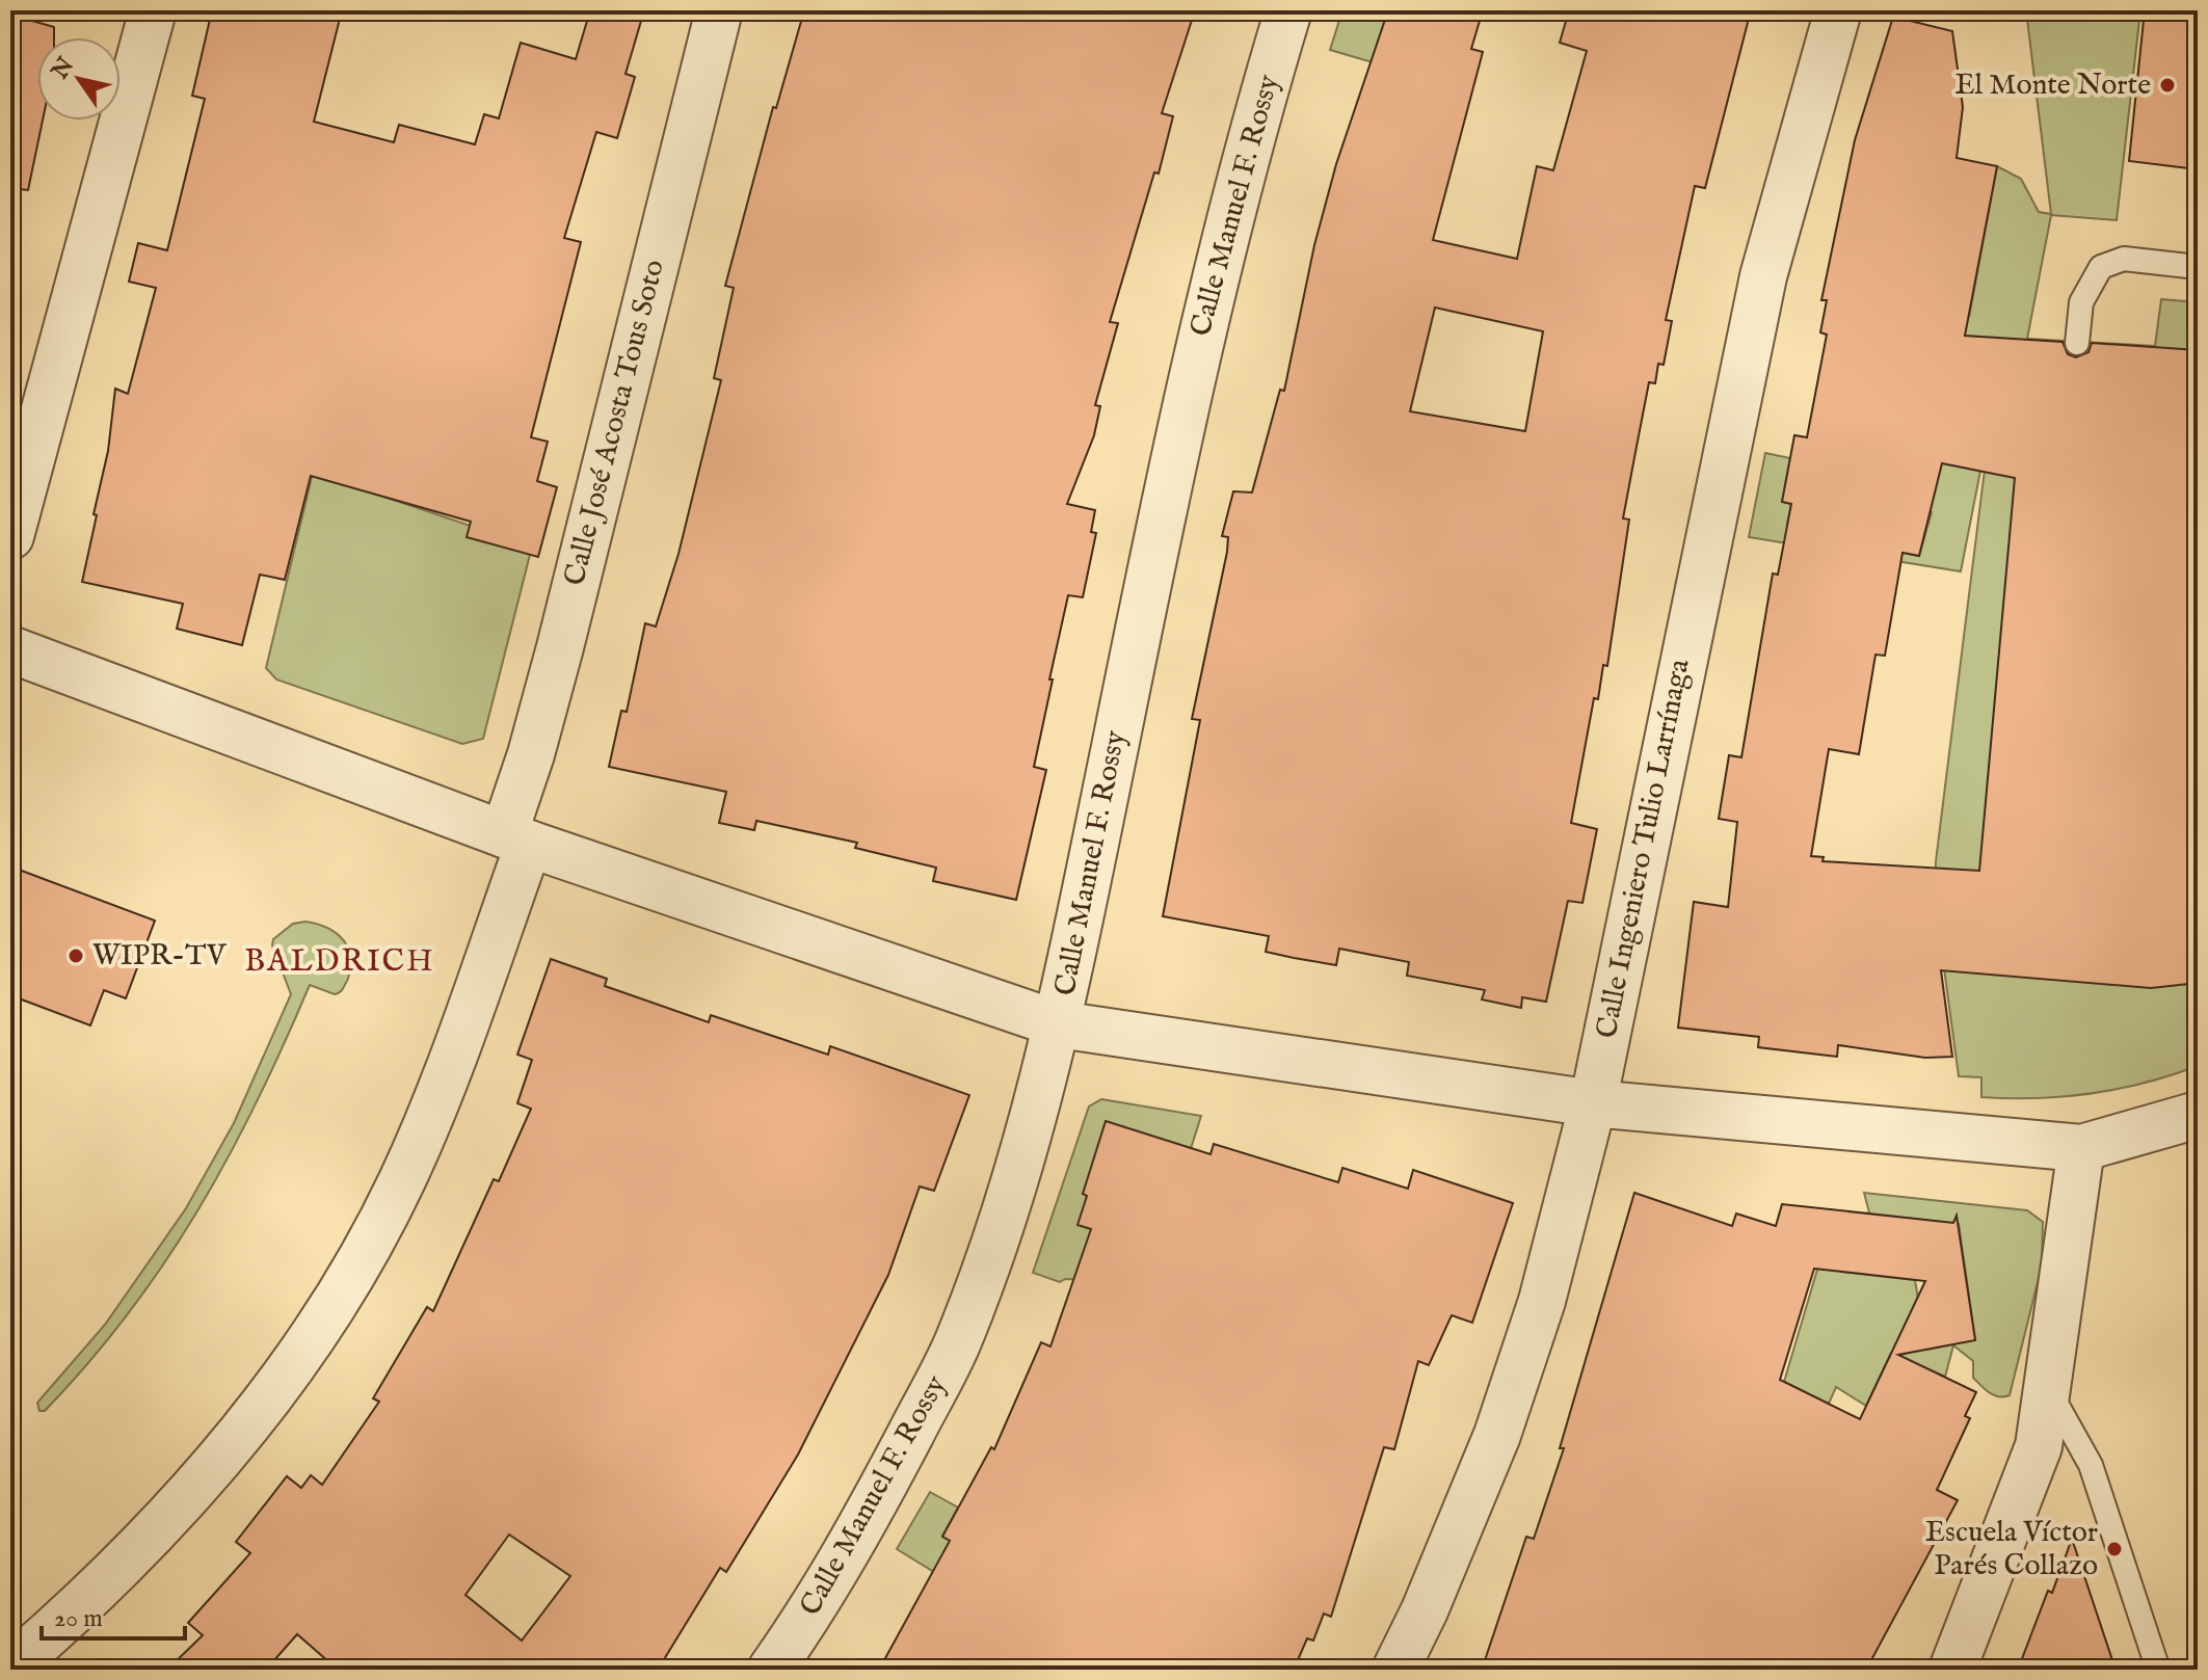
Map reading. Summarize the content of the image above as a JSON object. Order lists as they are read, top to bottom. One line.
{"streets":{"street":["Calle Manuel F. Rossy","Calle José Acosta Tous Soto","Calle Ingeniero Tulio Larrínaga"]},"districts":["BALDRICH"],"places":["El Monte Norte","WIPR-TV","Escuela Víctor Parés Collazo"],"scale_bar":"20 m","north":"top left"}
